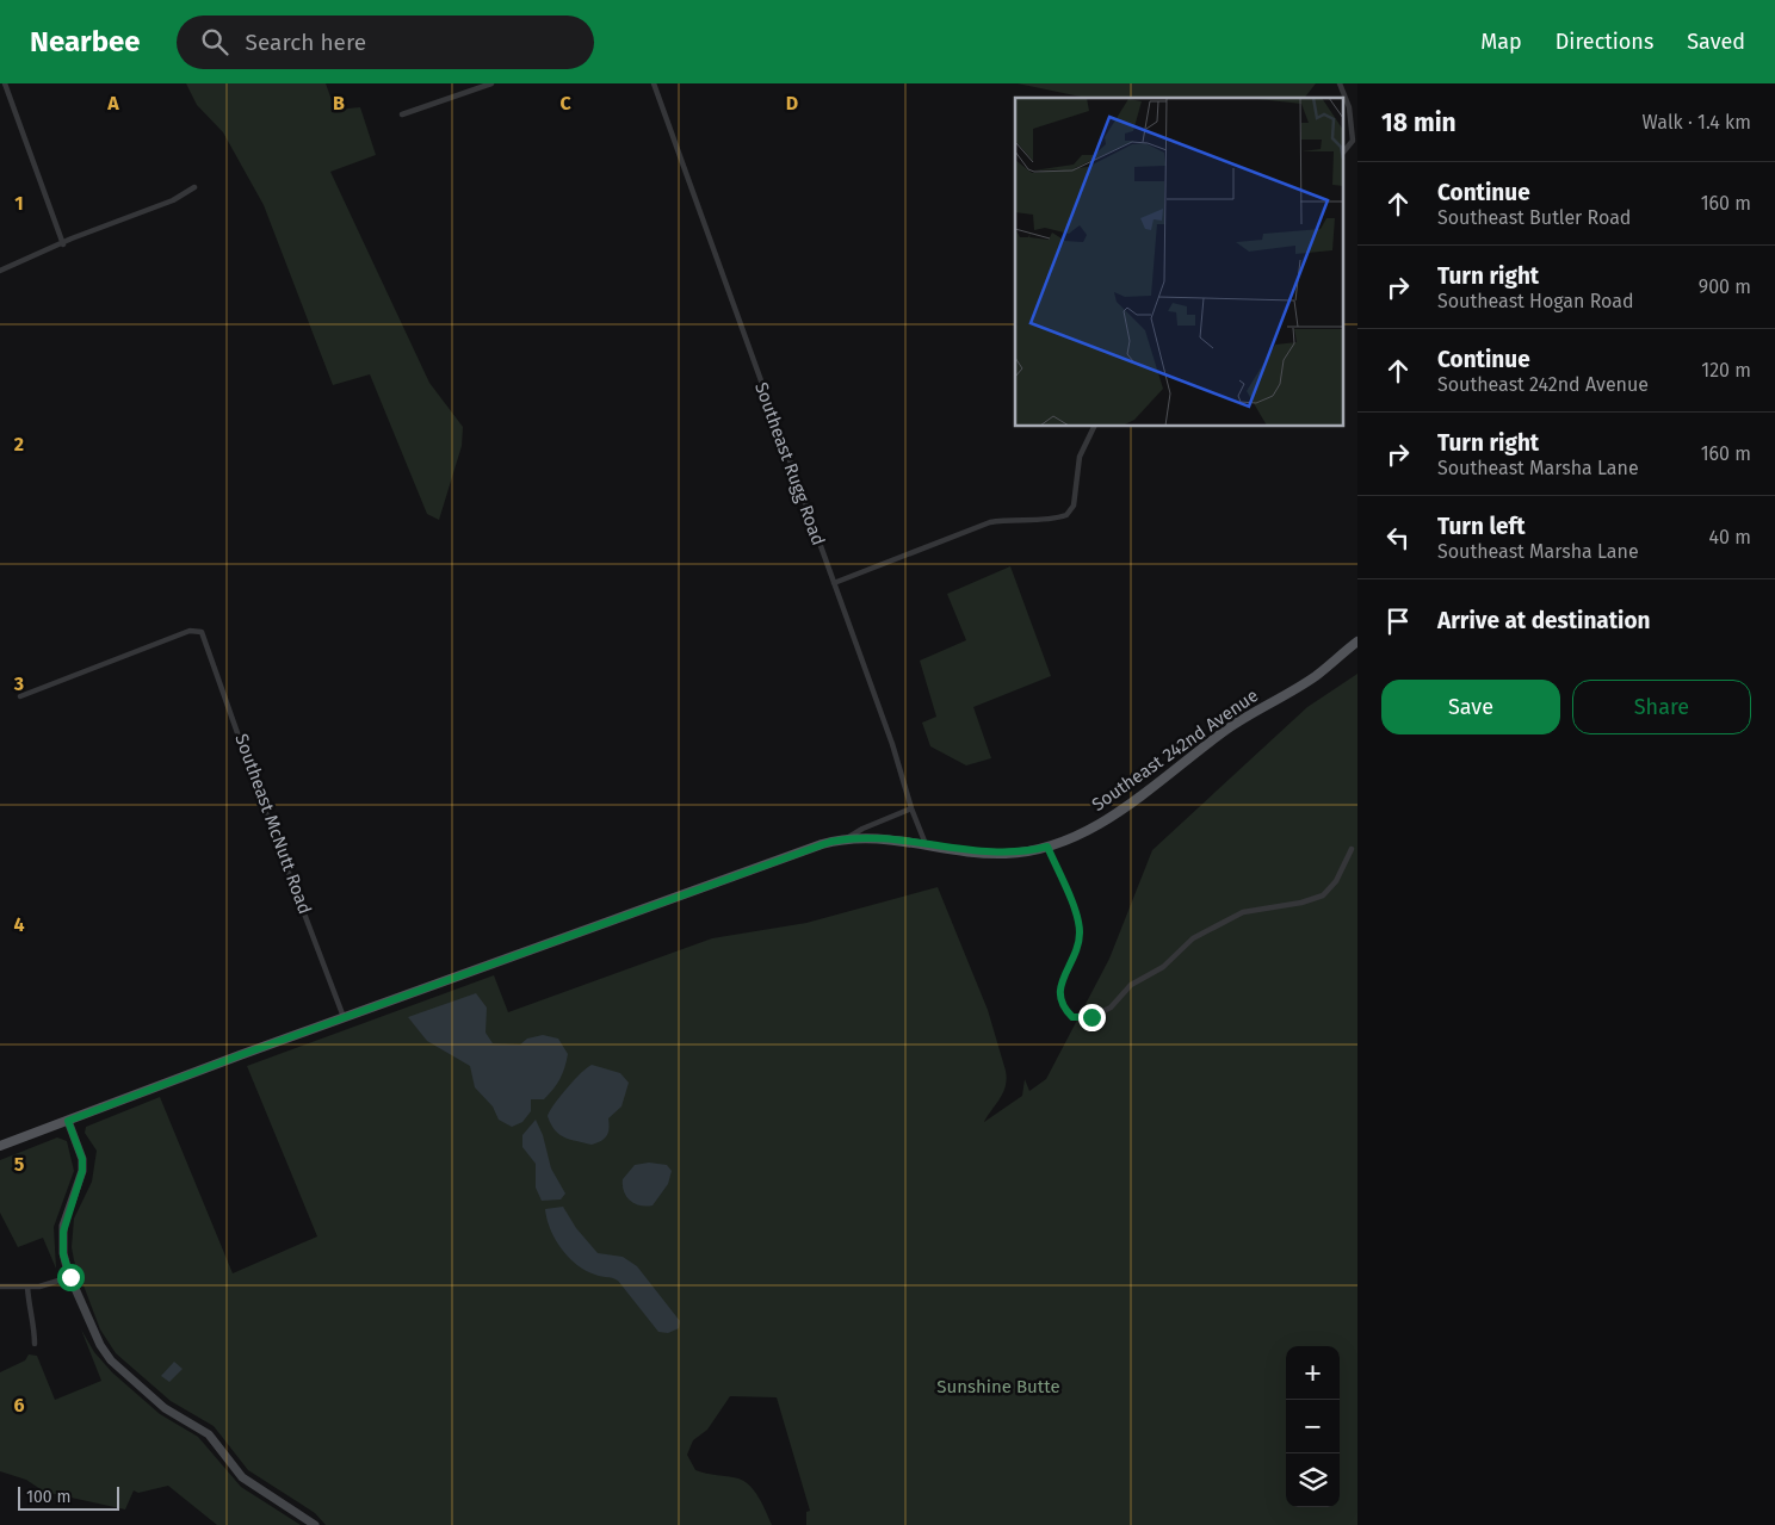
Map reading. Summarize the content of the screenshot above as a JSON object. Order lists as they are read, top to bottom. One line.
{"streets":{"main road":["Southeast 242nd Avenue"],"street":["Southeast Rugg Road","Southeast McNutt Road"]},"crossings":[["Southeast Rugg Road","Southeast 242nd Avenue"],["Southeast 242nd Avenue","Southeast McNutt Road"]],"parks":["Sunshine Butte"],"scale_bar":"100 m","page":{"header":"Nearbee","search":"Search here","nav":["Map","Directions","Saved"],"heading":["18 min","Walk · 1.4 km"],"list":[["Continue","Southeast Butler Road","160 m"],["Turn right","Southeast Hogan Road","900 m"],["Continue","Southeast 242nd Avenue","120 m"],["Turn right","Southeast Marsha Lane","160 m"],["Turn left","Southeast Marsha Lane","40 m"],"Arrive at destination"],"buttons":["Save","Share"],"map_buttons":["+","−"],"scale":"100 m"},"grid":{"columns":["A","B","C","D"],"rows":["1","2","3","4","5","6"]}}
